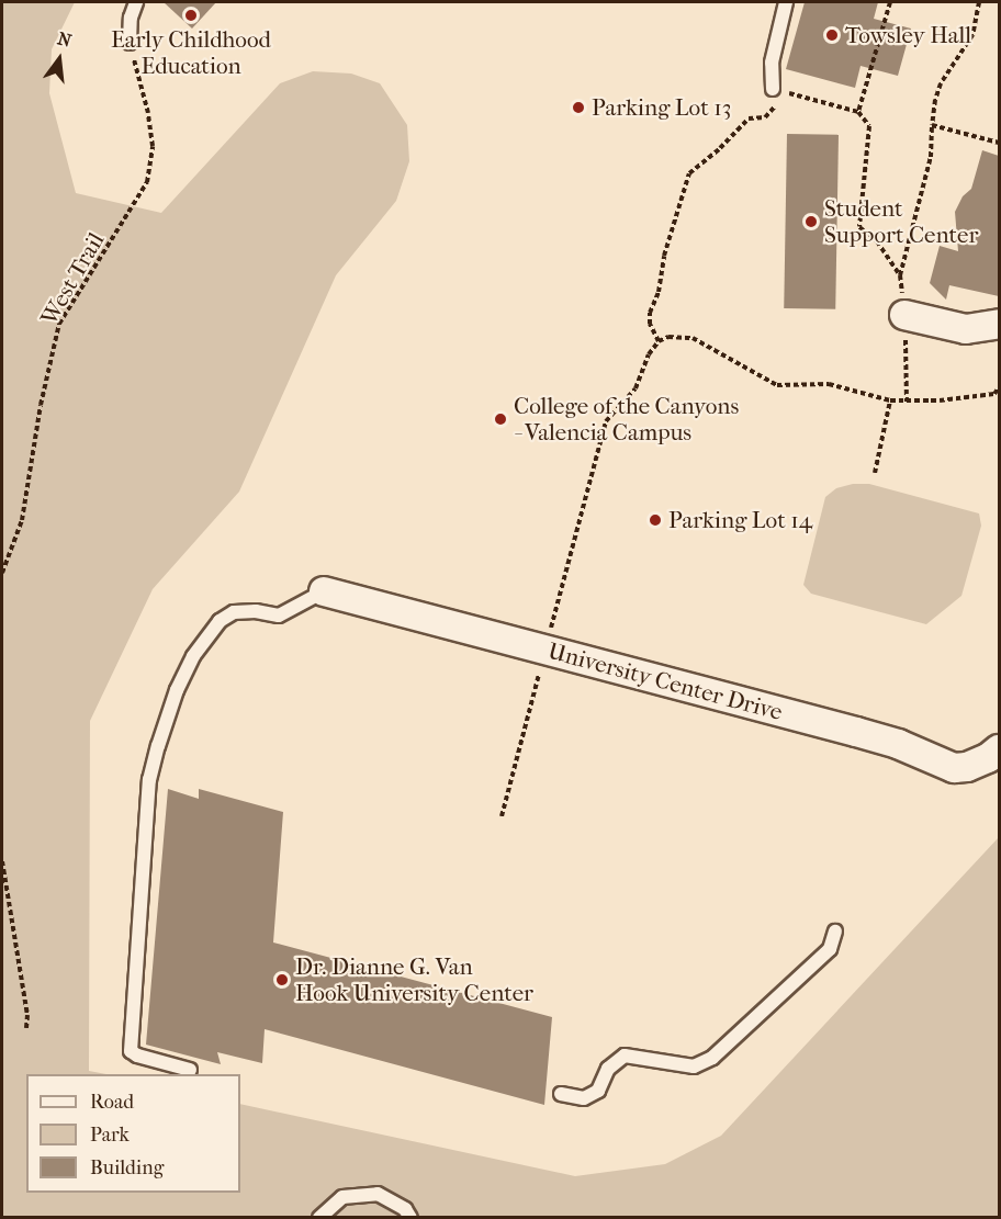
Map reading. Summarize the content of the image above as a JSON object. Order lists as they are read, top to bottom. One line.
{"streets":{"street":["University Center Drive"],"path":["West Trail"]},"places":["Early Childhood Education","Towsley Hall","Parking Lot 13","Student Support Center","College of the Canyons - Valencia Campus","Parking Lot 14","Dr. Dianne G. Van Hook University Center"],"legend":["Road","Park","Building"],"north":"top"}
